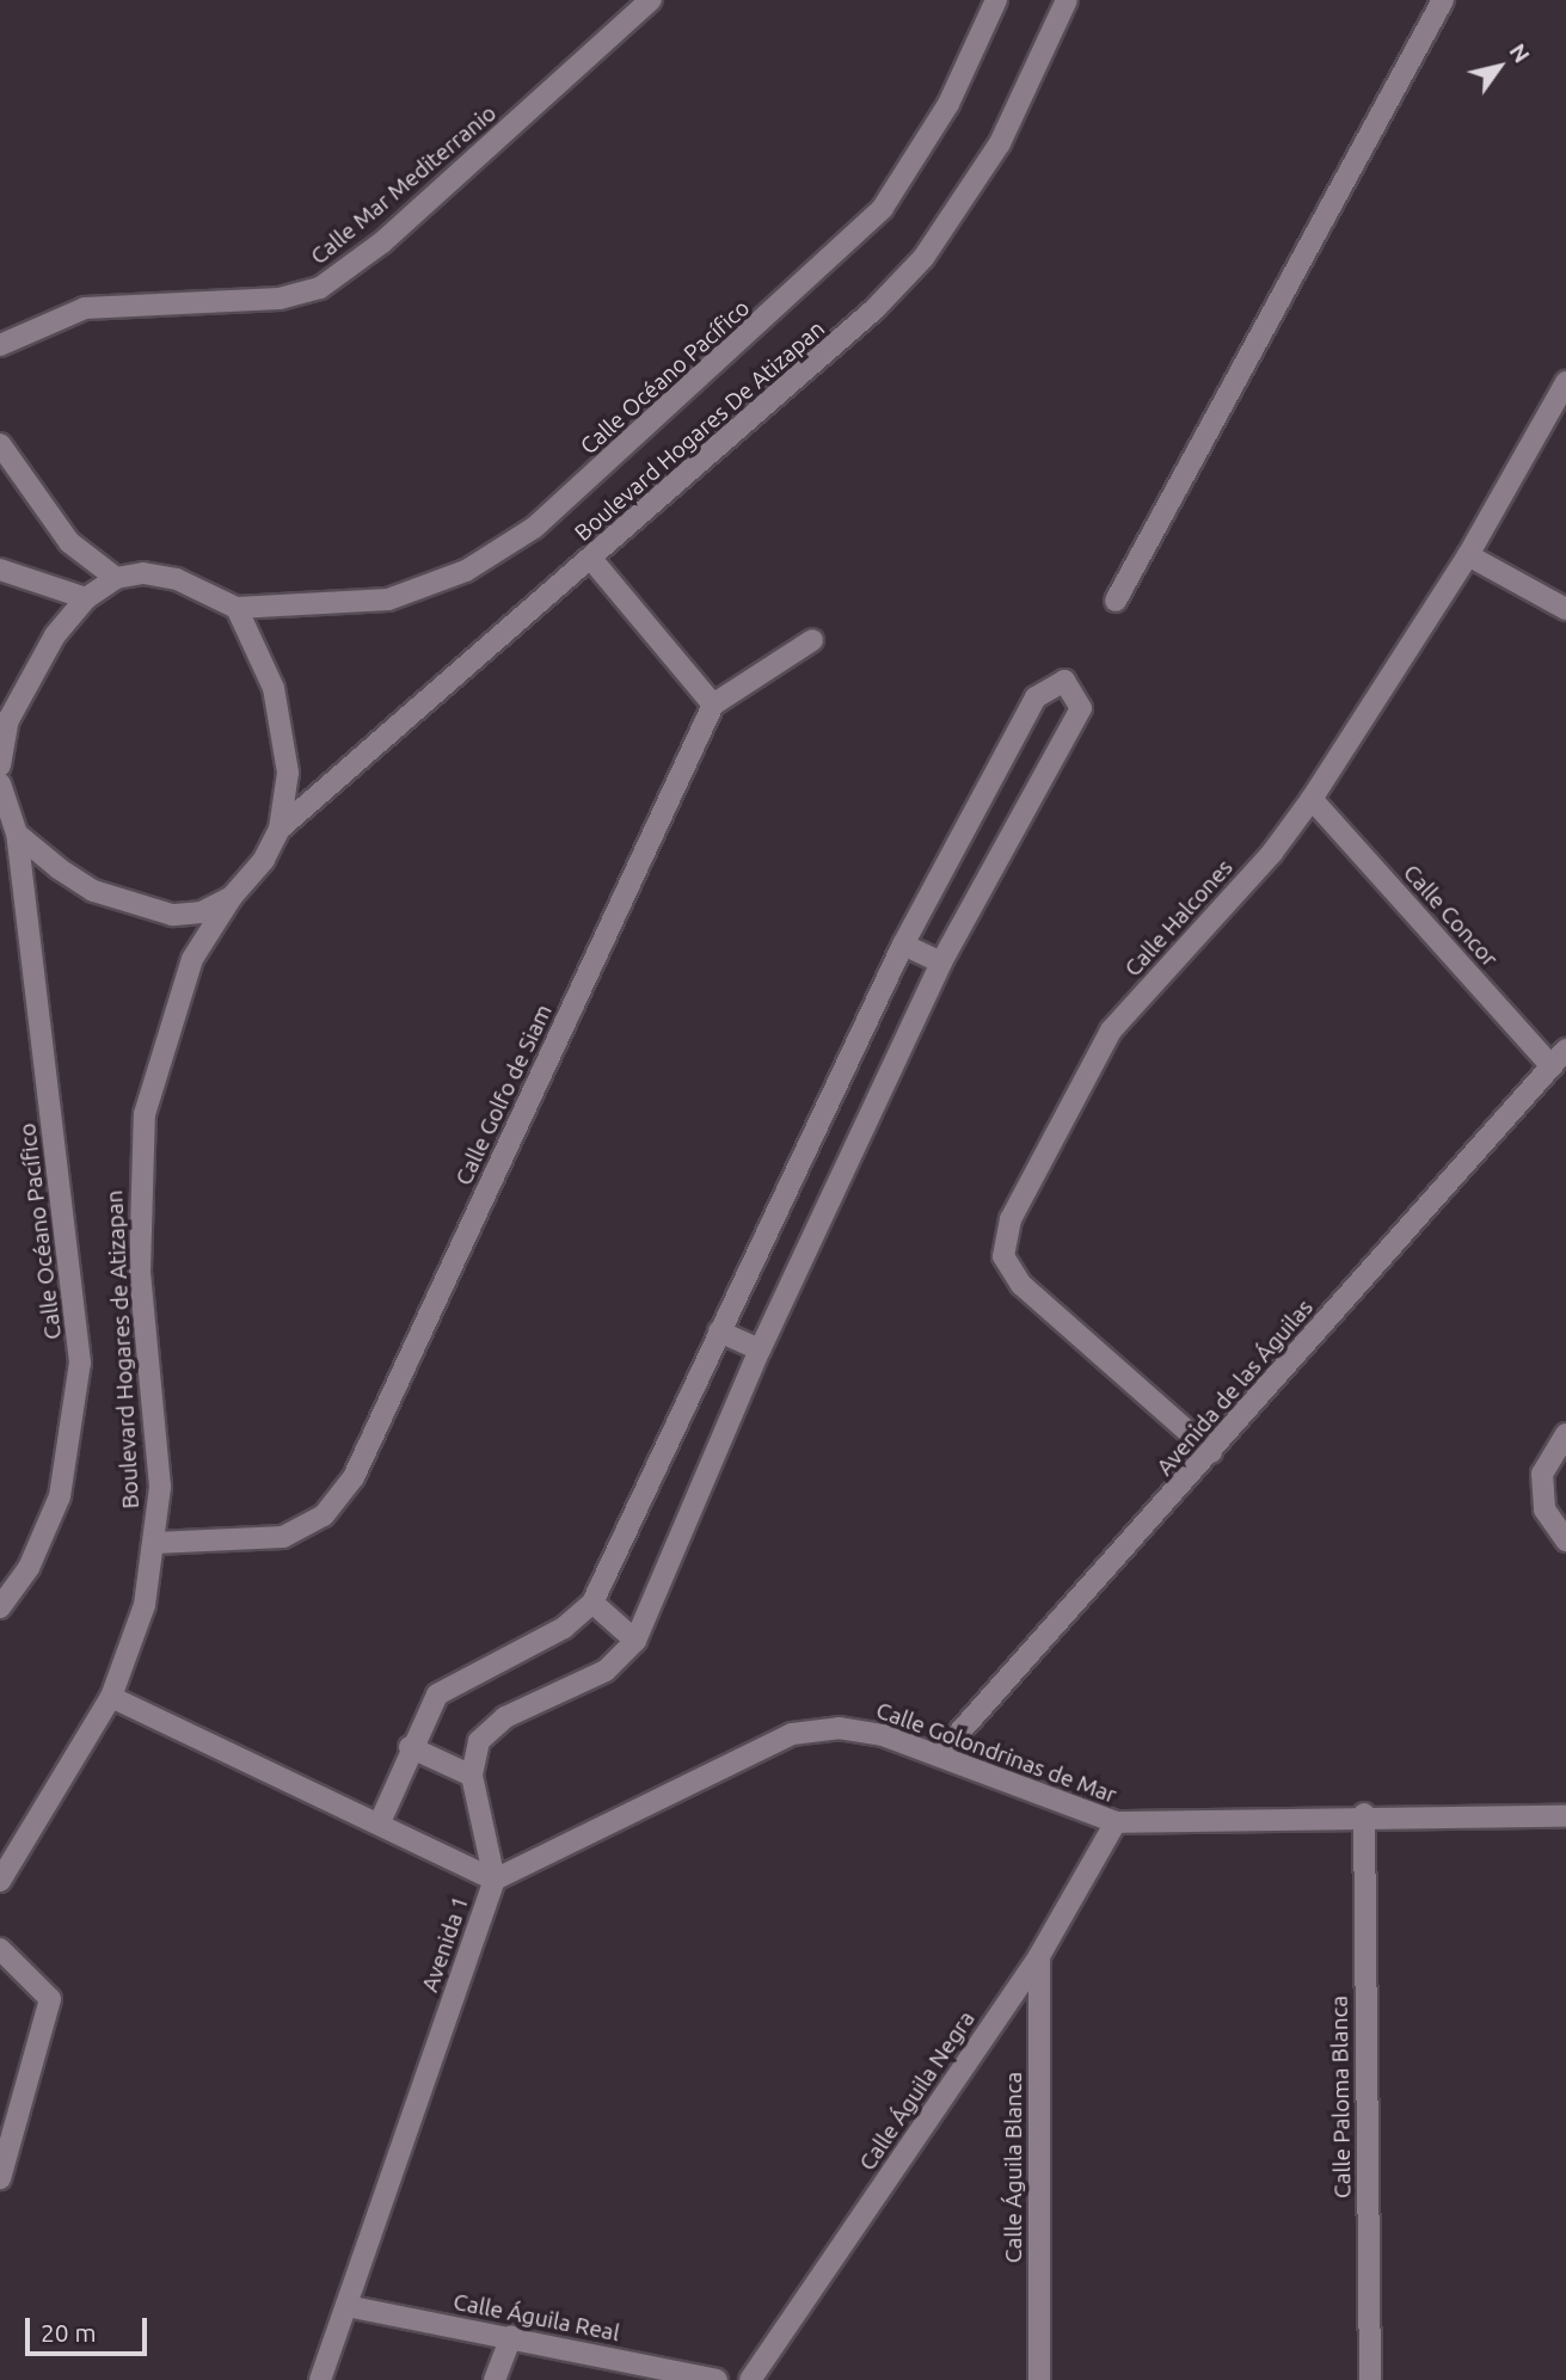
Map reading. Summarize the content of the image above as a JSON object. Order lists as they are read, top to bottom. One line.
{"streets":{"street":["Calle Mar Mediterranio","Calle Océano Pacífico","Boulevard Hogares De Atizapan","Calle Concor","Calle Halcones","Calle Golfo de Siam","Boulevard Hogares de Atizapan","Avenida de las Águilas","Calle Golondrinas de Mar","Avenida 1","Calle Águila Negra","Calle Paloma Blanca","Calle Águila Blanca","Calle Águila Real"]},"crossings":[["Boulevard Hogares De Atizapan","Boulevard Hogares de Atizapan"],["Calle Concor","Calle Halcones"],["Calle Concor","Avenida de las Águilas"],["Calle Halcones","Avenida de las Águilas"],["Calle Golfo de Siam","Boulevard Hogares de Atizapan"],["Boulevard Hogares de Atizapan","Avenida 1"],["Avenida de las Águilas","Calle Golondrinas de Mar"],["Calle Golondrinas de Mar","Avenida 1"],["Calle Golondrinas de Mar","Calle Águila Negra"],["Calle Golondrinas de Mar","Calle Paloma Blanca"],["Avenida 1","Calle Águila Real"],["Calle Águila Negra","Calle Águila Blanca"]],"scale_bar":"20 m","north":"top right"}
